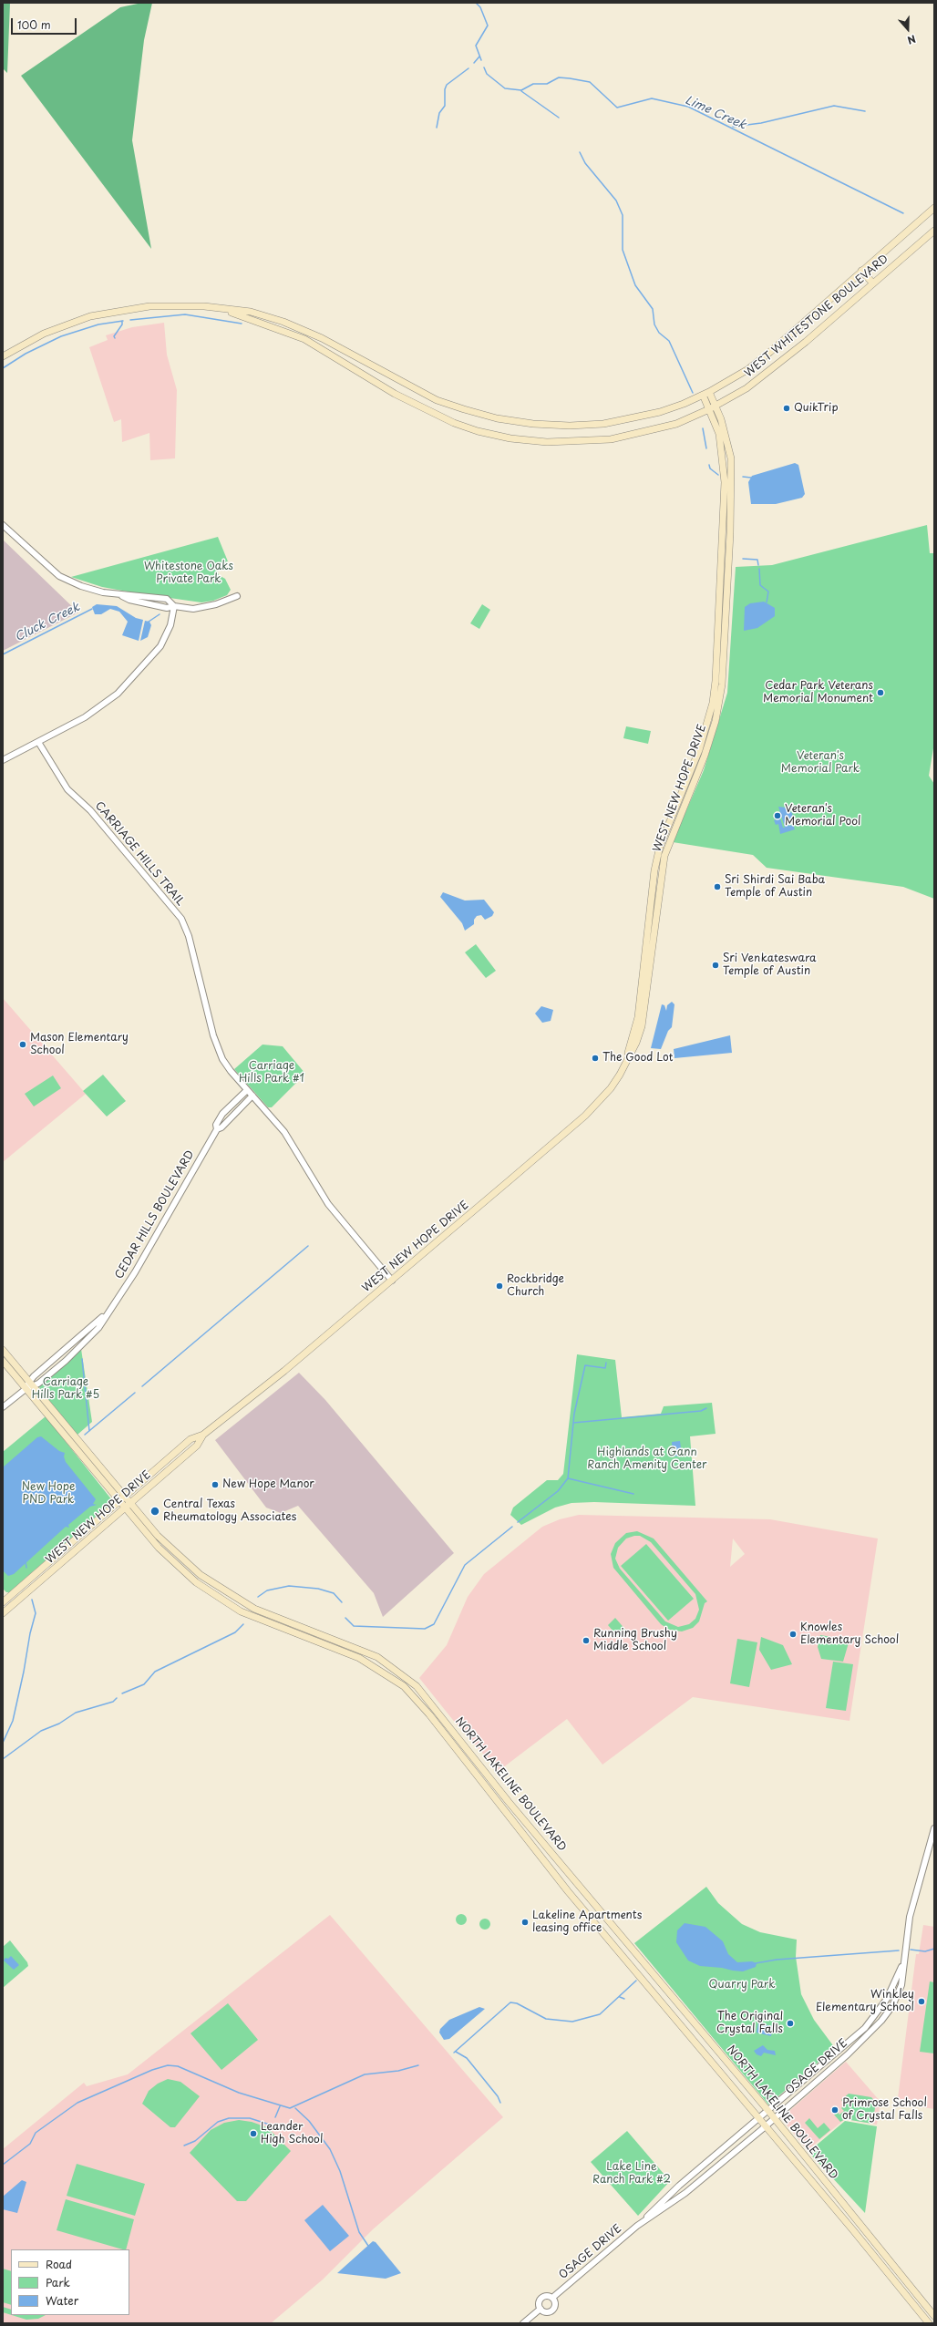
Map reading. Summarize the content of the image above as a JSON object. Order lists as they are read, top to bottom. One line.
{"streets":{"main road":["WEST WHITESTONE BOULEVARD","WEST NEW HOPE DRIVE","NORTH LAKELINE BOULEVARD"],"street":["CARRIAGE HILLS TRAIL","CEDAR HILLS BOULEVARD","OSAGE DRIVE"]},"crossings":[["WEST WHITESTONE BOULEVARD","WEST NEW HOPE DRIVE"],["WEST NEW HOPE DRIVE","CARRIAGE HILLS TRAIL"],["WEST NEW HOPE DRIVE","NORTH LAKELINE BOULEVARD"],["CARRIAGE HILLS TRAIL","CEDAR HILLS BOULEVARD"],["CEDAR HILLS BOULEVARD","NORTH LAKELINE BOULEVARD"],["NORTH LAKELINE BOULEVARD","OSAGE DRIVE"]],"water":["Lime Creek","Cluck Creek"],"parks":["Whitestone Oaks Private Park","Veteran's Memorial Park","Carriage Hills Park #1","Carriage Hills Park #5","Highlands at Gann Ranch Amenity Center","New Hope PND Park","Quarry Park","Lake Line Ranch Park #2"],"places":["QuikTrip","Cedar Park Veterans Memorial Monument","Veteran's Memorial Pool","Sri Shirdi Sai Baba Temple of Austin","Sri Venkateswara Temple of Austin","Mason Elementary School","The Good Lot","Rockbridge Church","New Hope Manor","Central Texas Rheumatology Associates","Knowles Elementary School","Running Brushy Middle School","Lakeline Apartments leasing office","Winkley Elementary School","The Original Crystal Falls","Primrose School of Crystal Falls","Leander High School"],"legend":["Road","Park","Water"],"scale_bar":"100 m","north":"bottom"}
